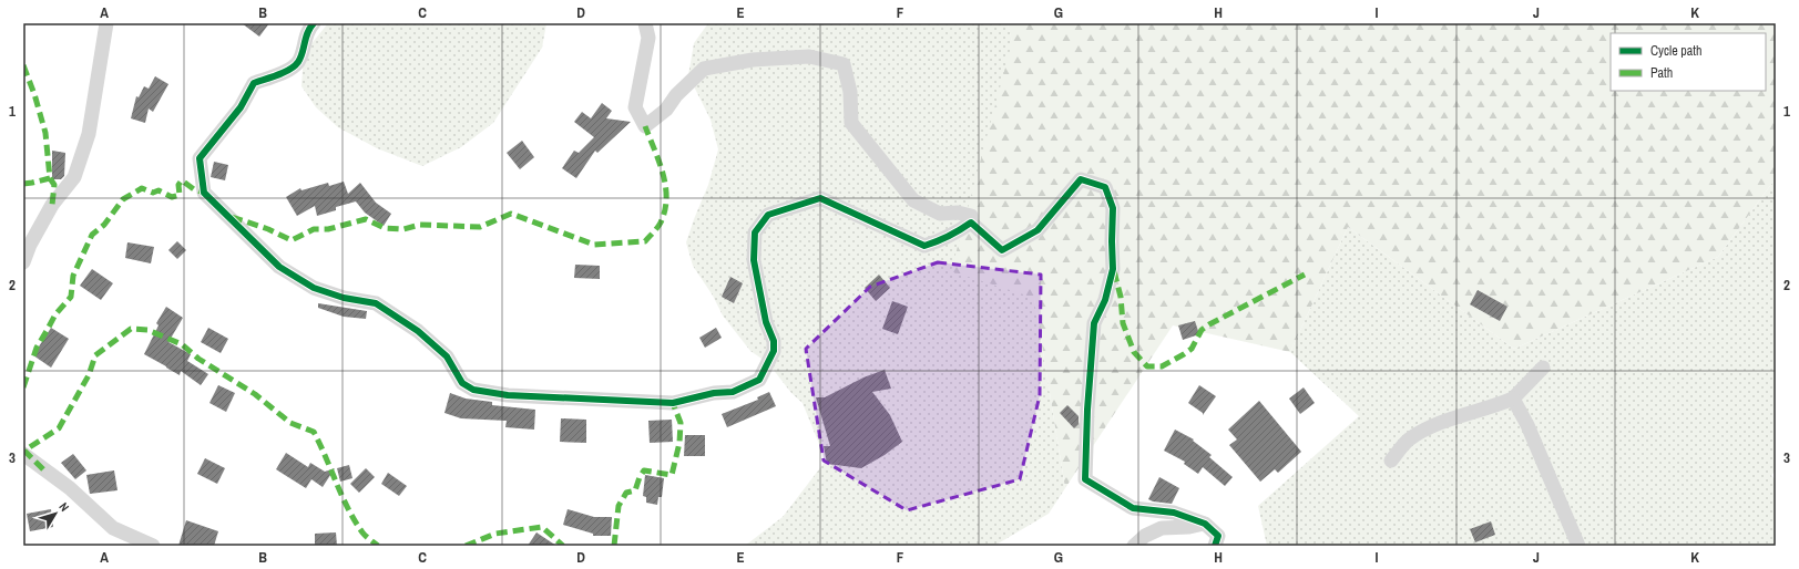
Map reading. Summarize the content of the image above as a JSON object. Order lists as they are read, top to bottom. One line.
{"legend":["Cycle path","Path"],"north":"top right","grid":{"columns":["A","B","C","D","E","F","G","H","I","J","K"],"rows":["1","2","3"]}}
